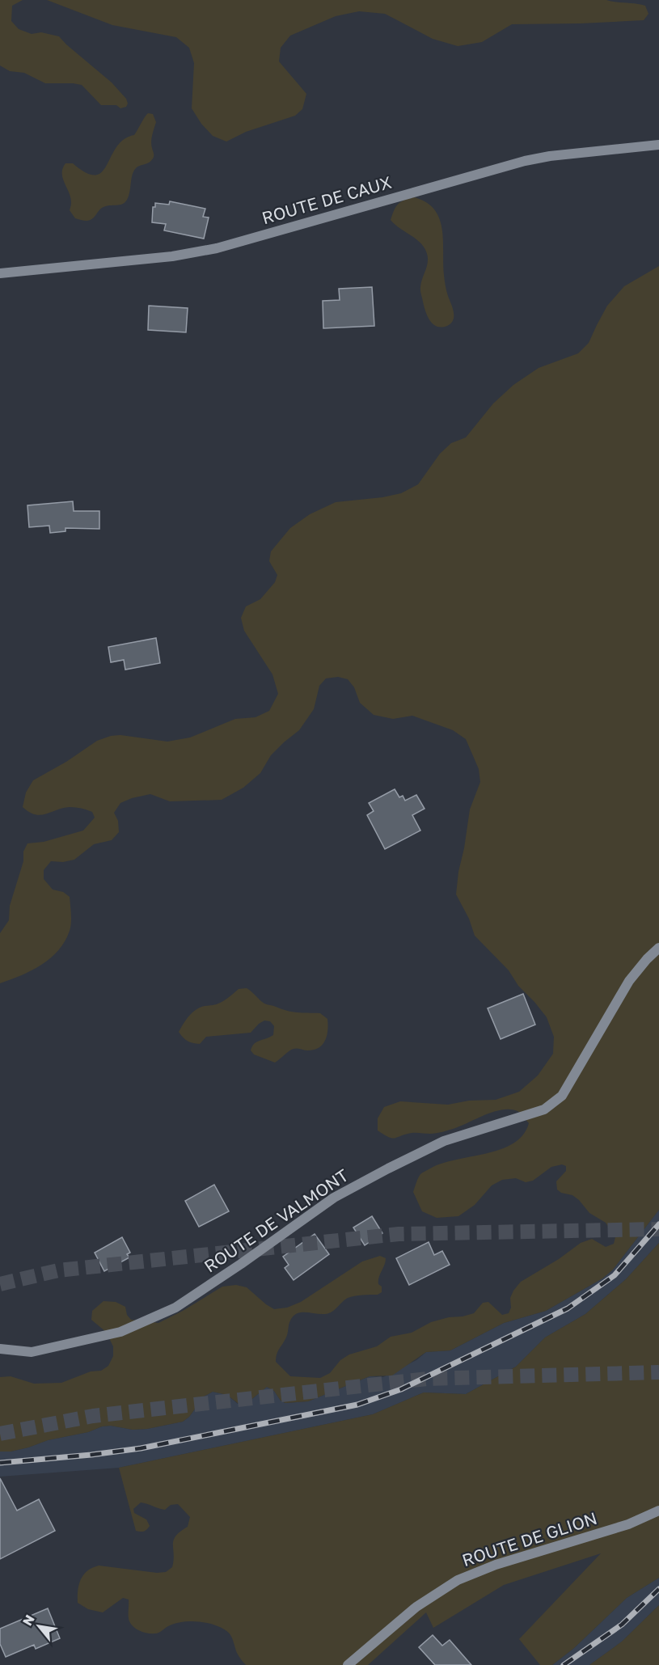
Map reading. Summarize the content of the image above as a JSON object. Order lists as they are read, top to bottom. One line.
{"streets":{"street":["ROUTE DE CAUX","ROUTE DE VALMONT","ROUTE DE GLION"]},"north":"top left"}
